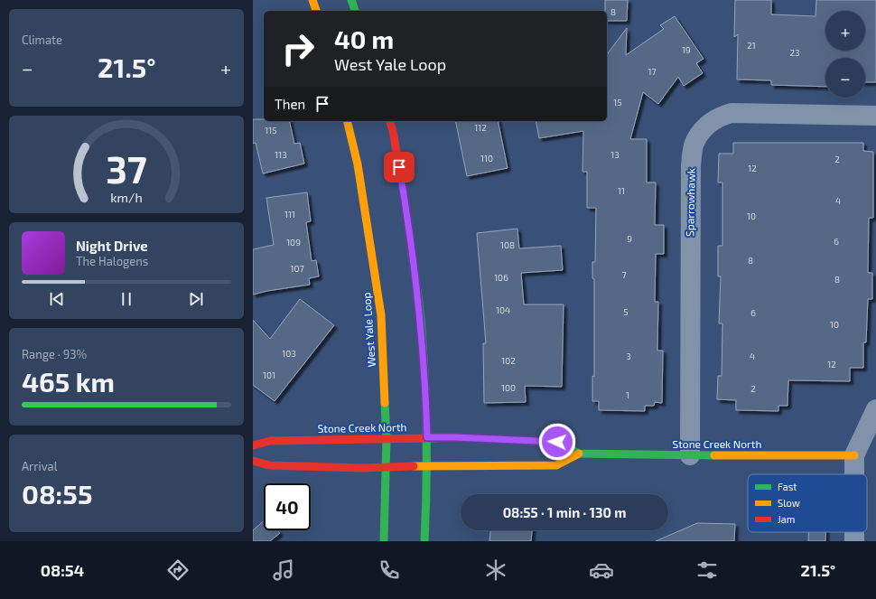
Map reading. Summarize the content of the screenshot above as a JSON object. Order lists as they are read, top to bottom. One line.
{"streets":{"street":["Sparrowhawk","West Yale Loop","Stone Creek North"]},"crossings":[["Sparrowhawk","Stone Creek North"],["West Yale Loop","Stone Creek North"]],"house_numbers":["8","21","19","23","17","15","112","115","113","13","110","2","12","11","4","111","10","9","6","109","108","8","107","7","106","8","104","5","6","10","103","3","4","102","12","101","100","2","1"],"legend":["Fast","Slow","Jam"],"page":{"tile":["Climate",["Range · 93%","465 km"],["Arrival","08:55"]],"map_buttons":["+","−"],"turn":["40 m","West Yale Loop"],"heat":["−","21.5°","+"],"then":"Then","song":["Night Drive","The Halogens"],"limit":"40","trip":"08:55 · 1 min · 130 m","tabs":["08:54","21.5°"],"gauge":["37","km/h"]}}
